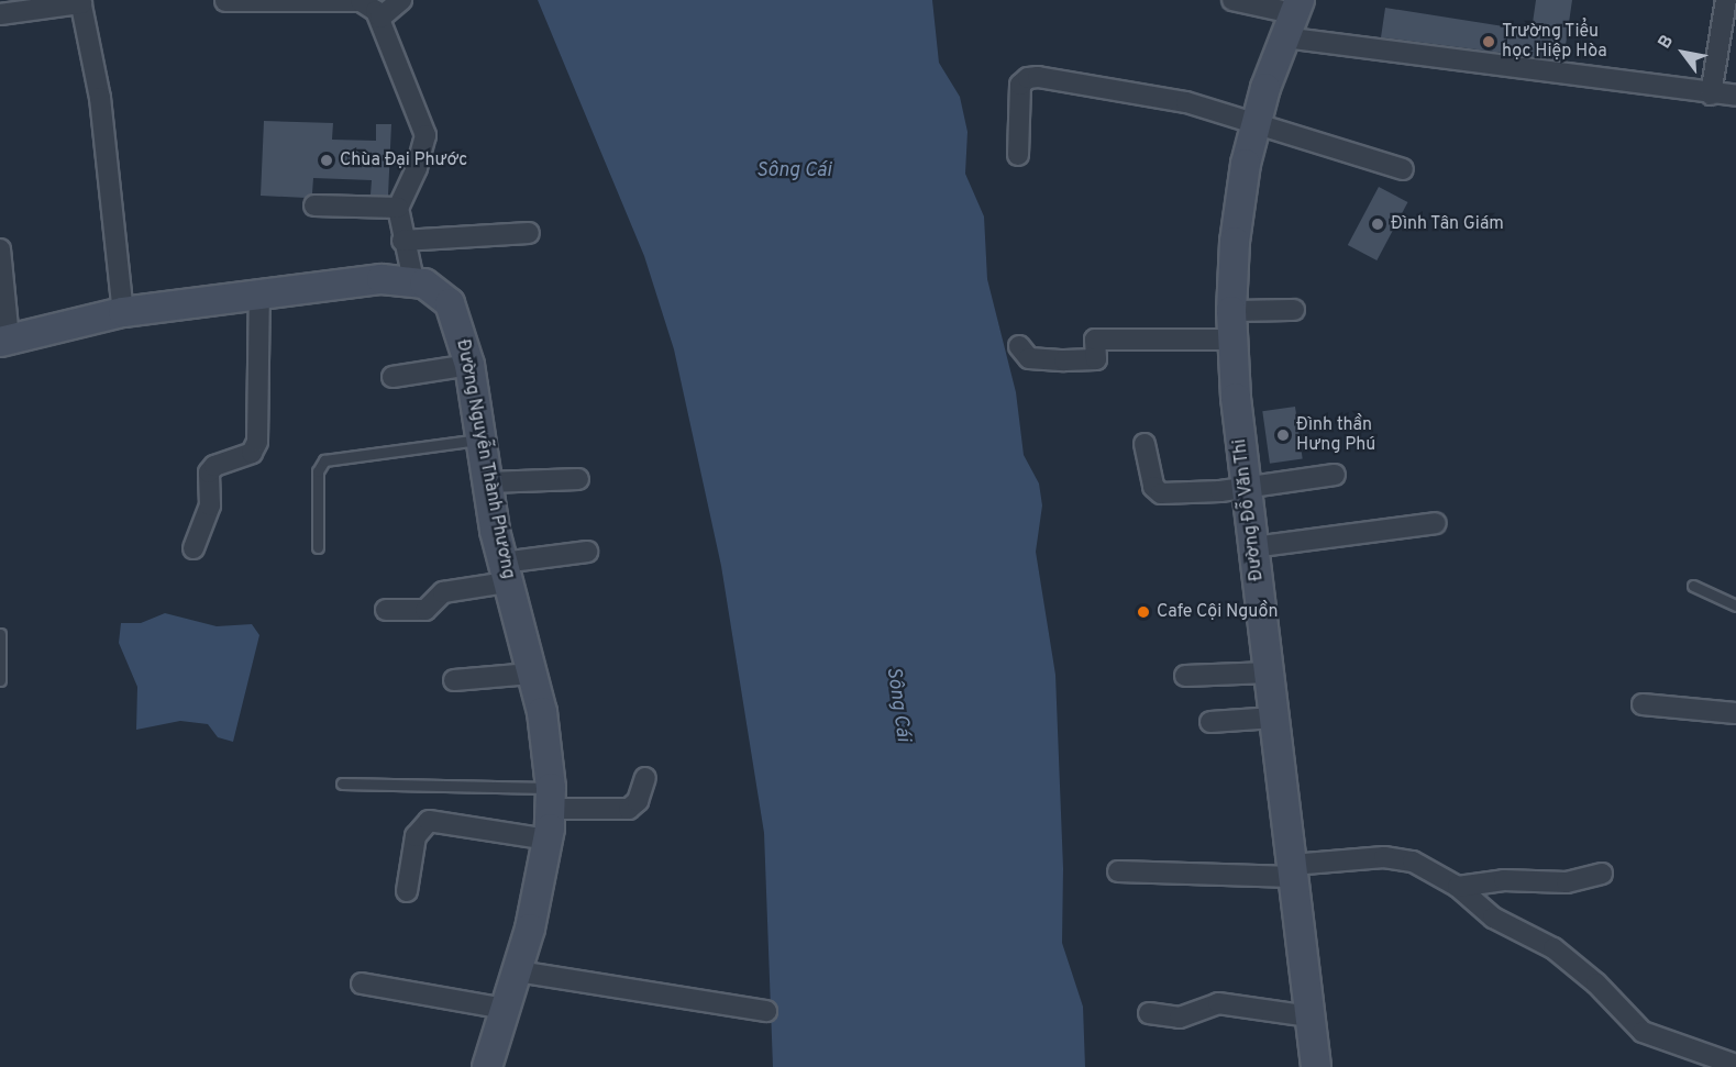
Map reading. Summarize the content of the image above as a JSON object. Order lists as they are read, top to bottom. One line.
{"streets":{"main road":["Đường Nguyễn Thành Phương","Đường Đỗ Văn Thi"]},"water":["Sông Cái"],"places":["Trường Tiểu học Hiệp Hòa","Chùa Đại Phước","Đình Tân Giám","Đình thần Hưng Phú","Cafe Cội Nguồn"],"north":"top left"}
